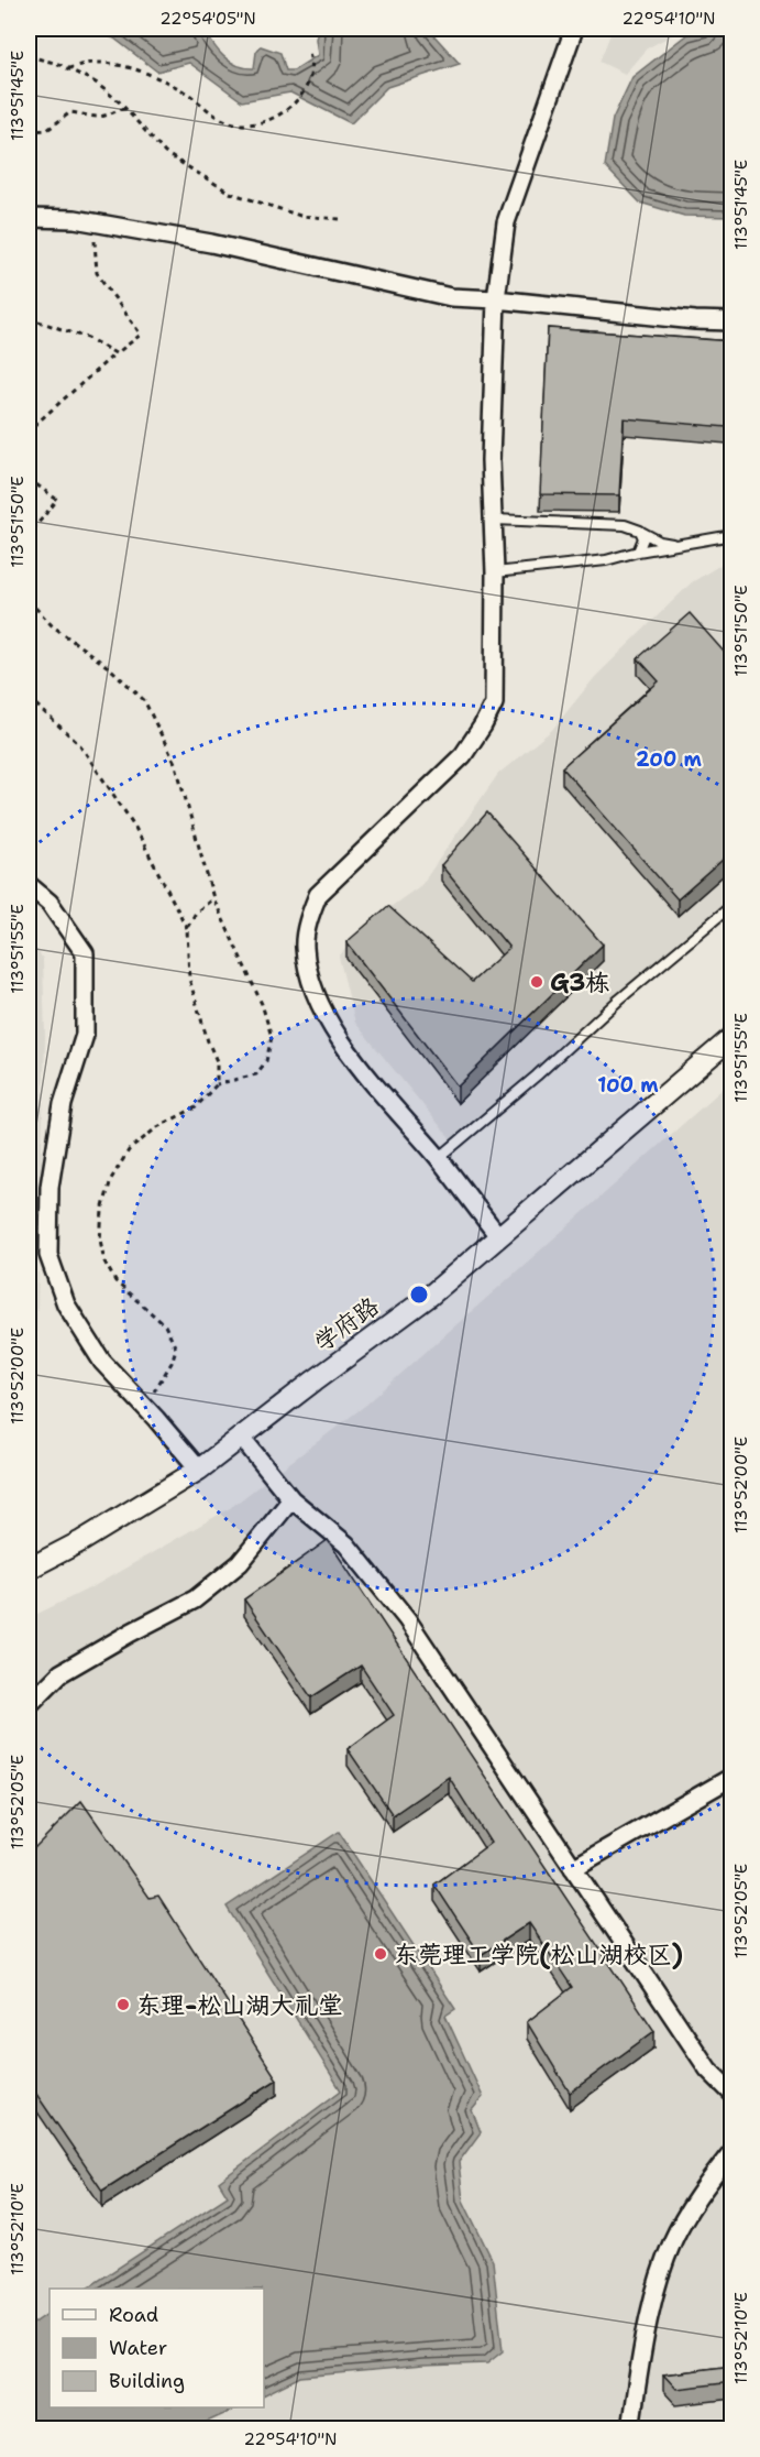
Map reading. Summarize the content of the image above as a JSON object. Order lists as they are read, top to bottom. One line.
{"streets":{"street":["学府路"]},"places":["G3栋","东莞理工学院(松山湖校区)","东理-松山湖大礼堂"],"legend":["Road","Water","Building"],"coordinates":["22°54'05\"N","22°54'10\"N","113°51'45\"E","113°51'50\"E","113°51'55\"E","113°52'00\"E","113°52'05\"E","113°52'10\"E"],"rings":["200 m","100 m"]}
